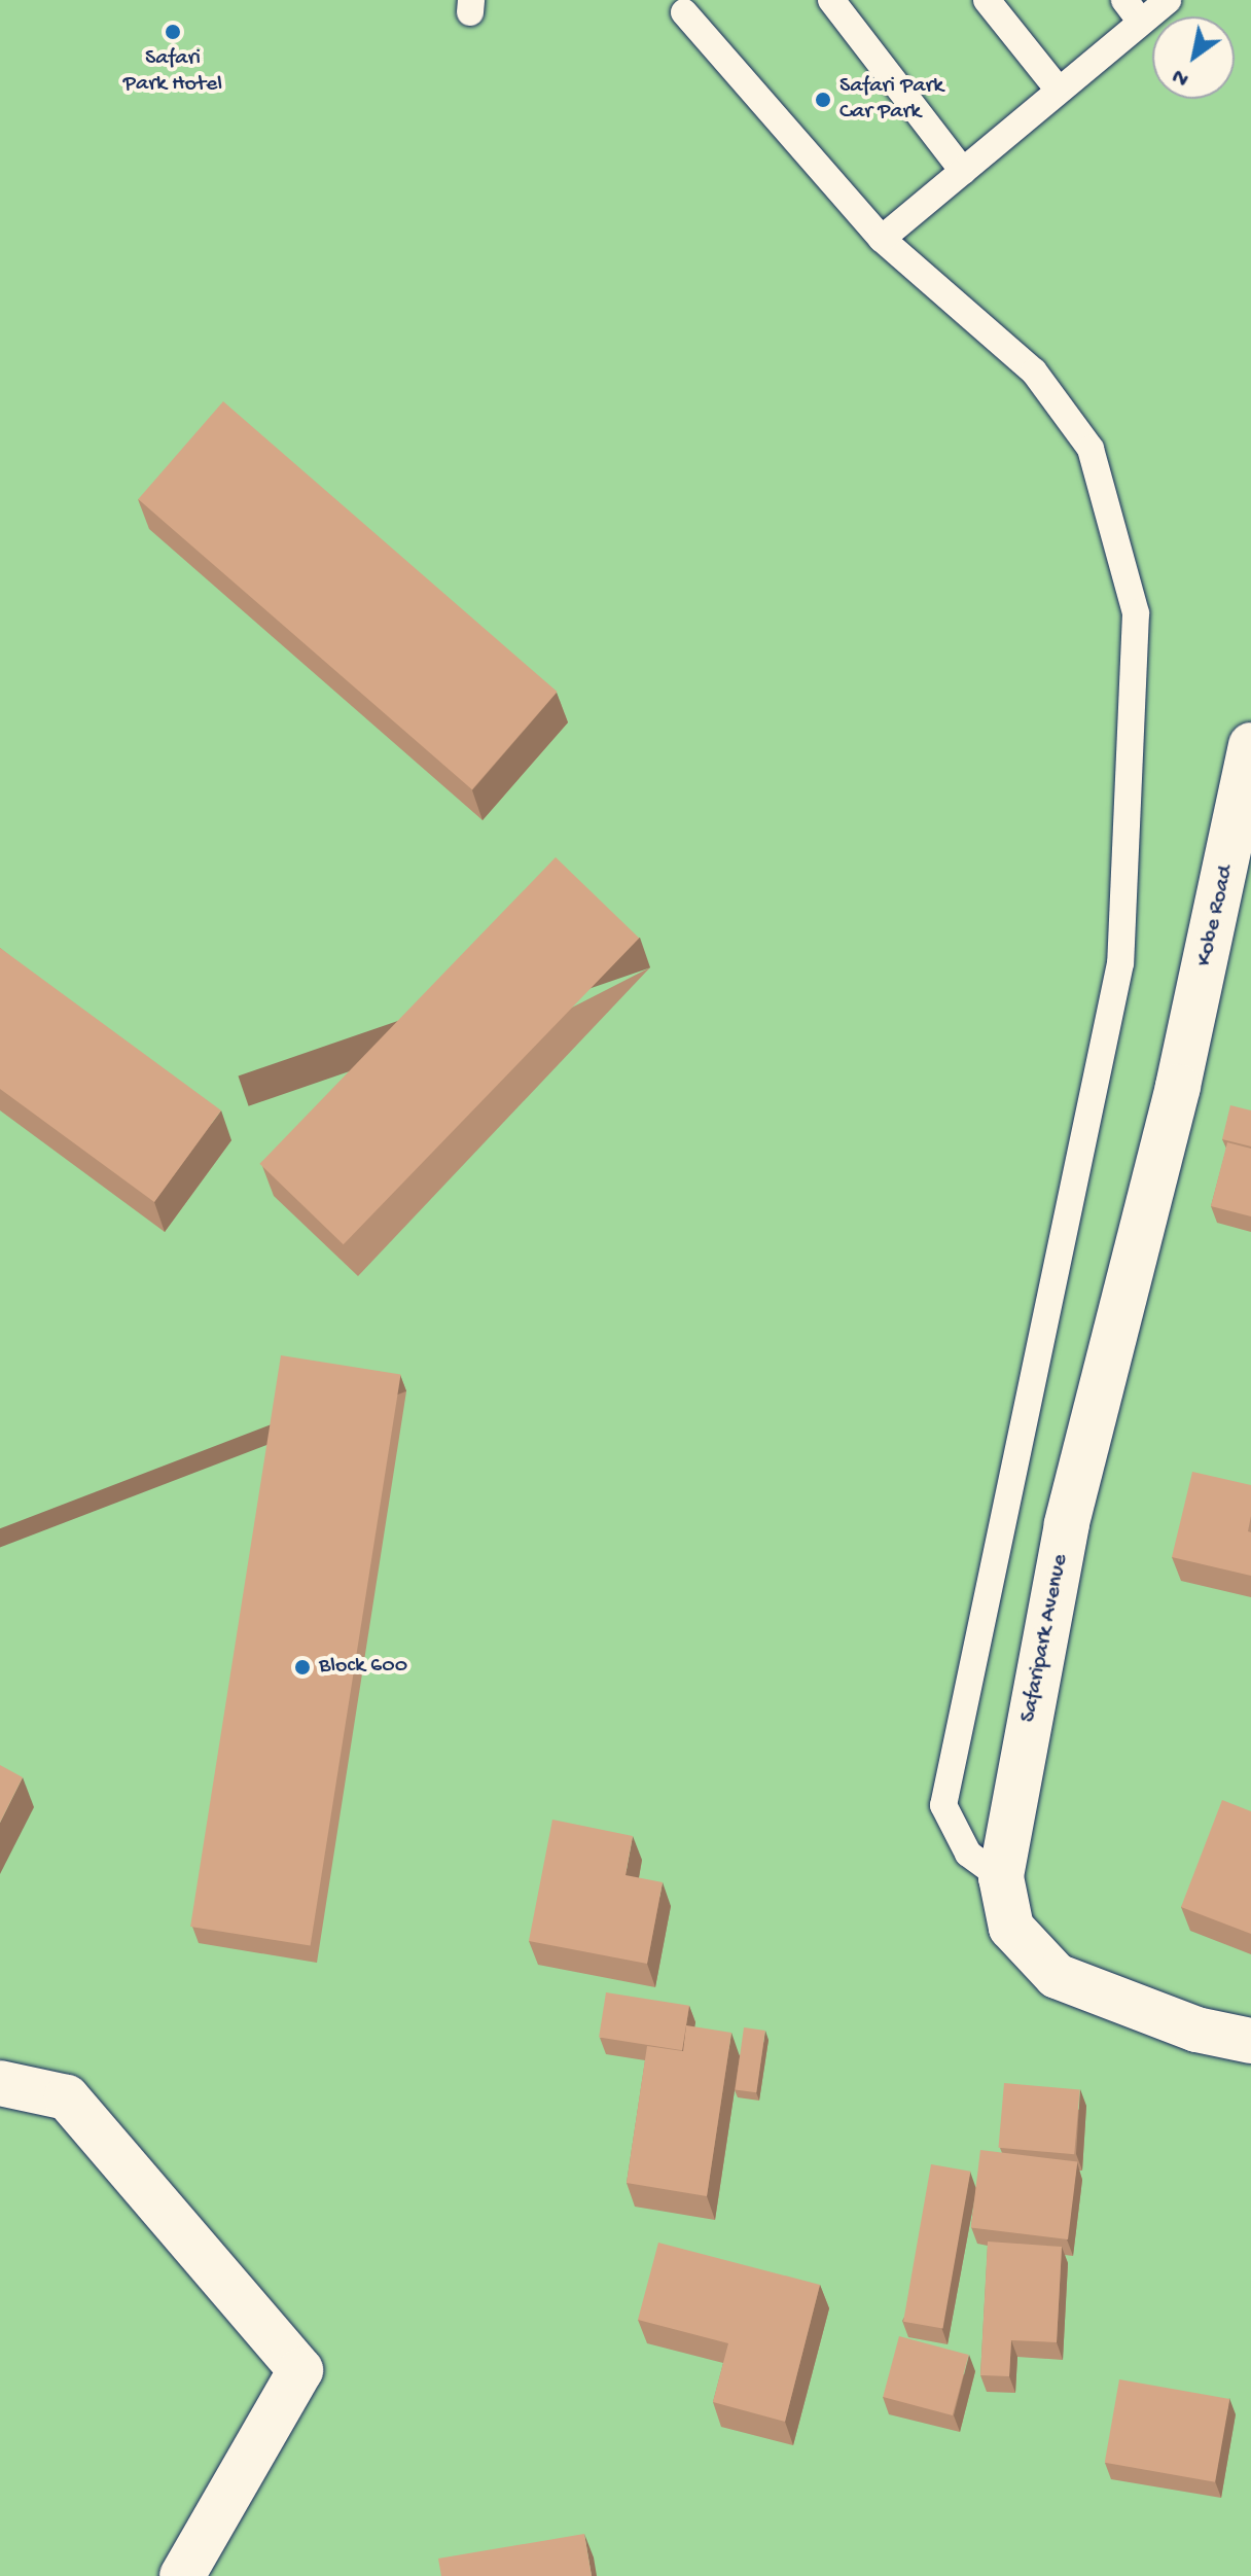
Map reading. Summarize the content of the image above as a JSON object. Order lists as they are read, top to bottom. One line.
{"streets":{"street":["Kobe Road","Safaripark Avenue"]},"crossings":[["Kobe Road","Safaripark Avenue"]],"places":["Safari Park Hotel","Safari Park Car Park","Block 600"],"north":"bottom left"}
